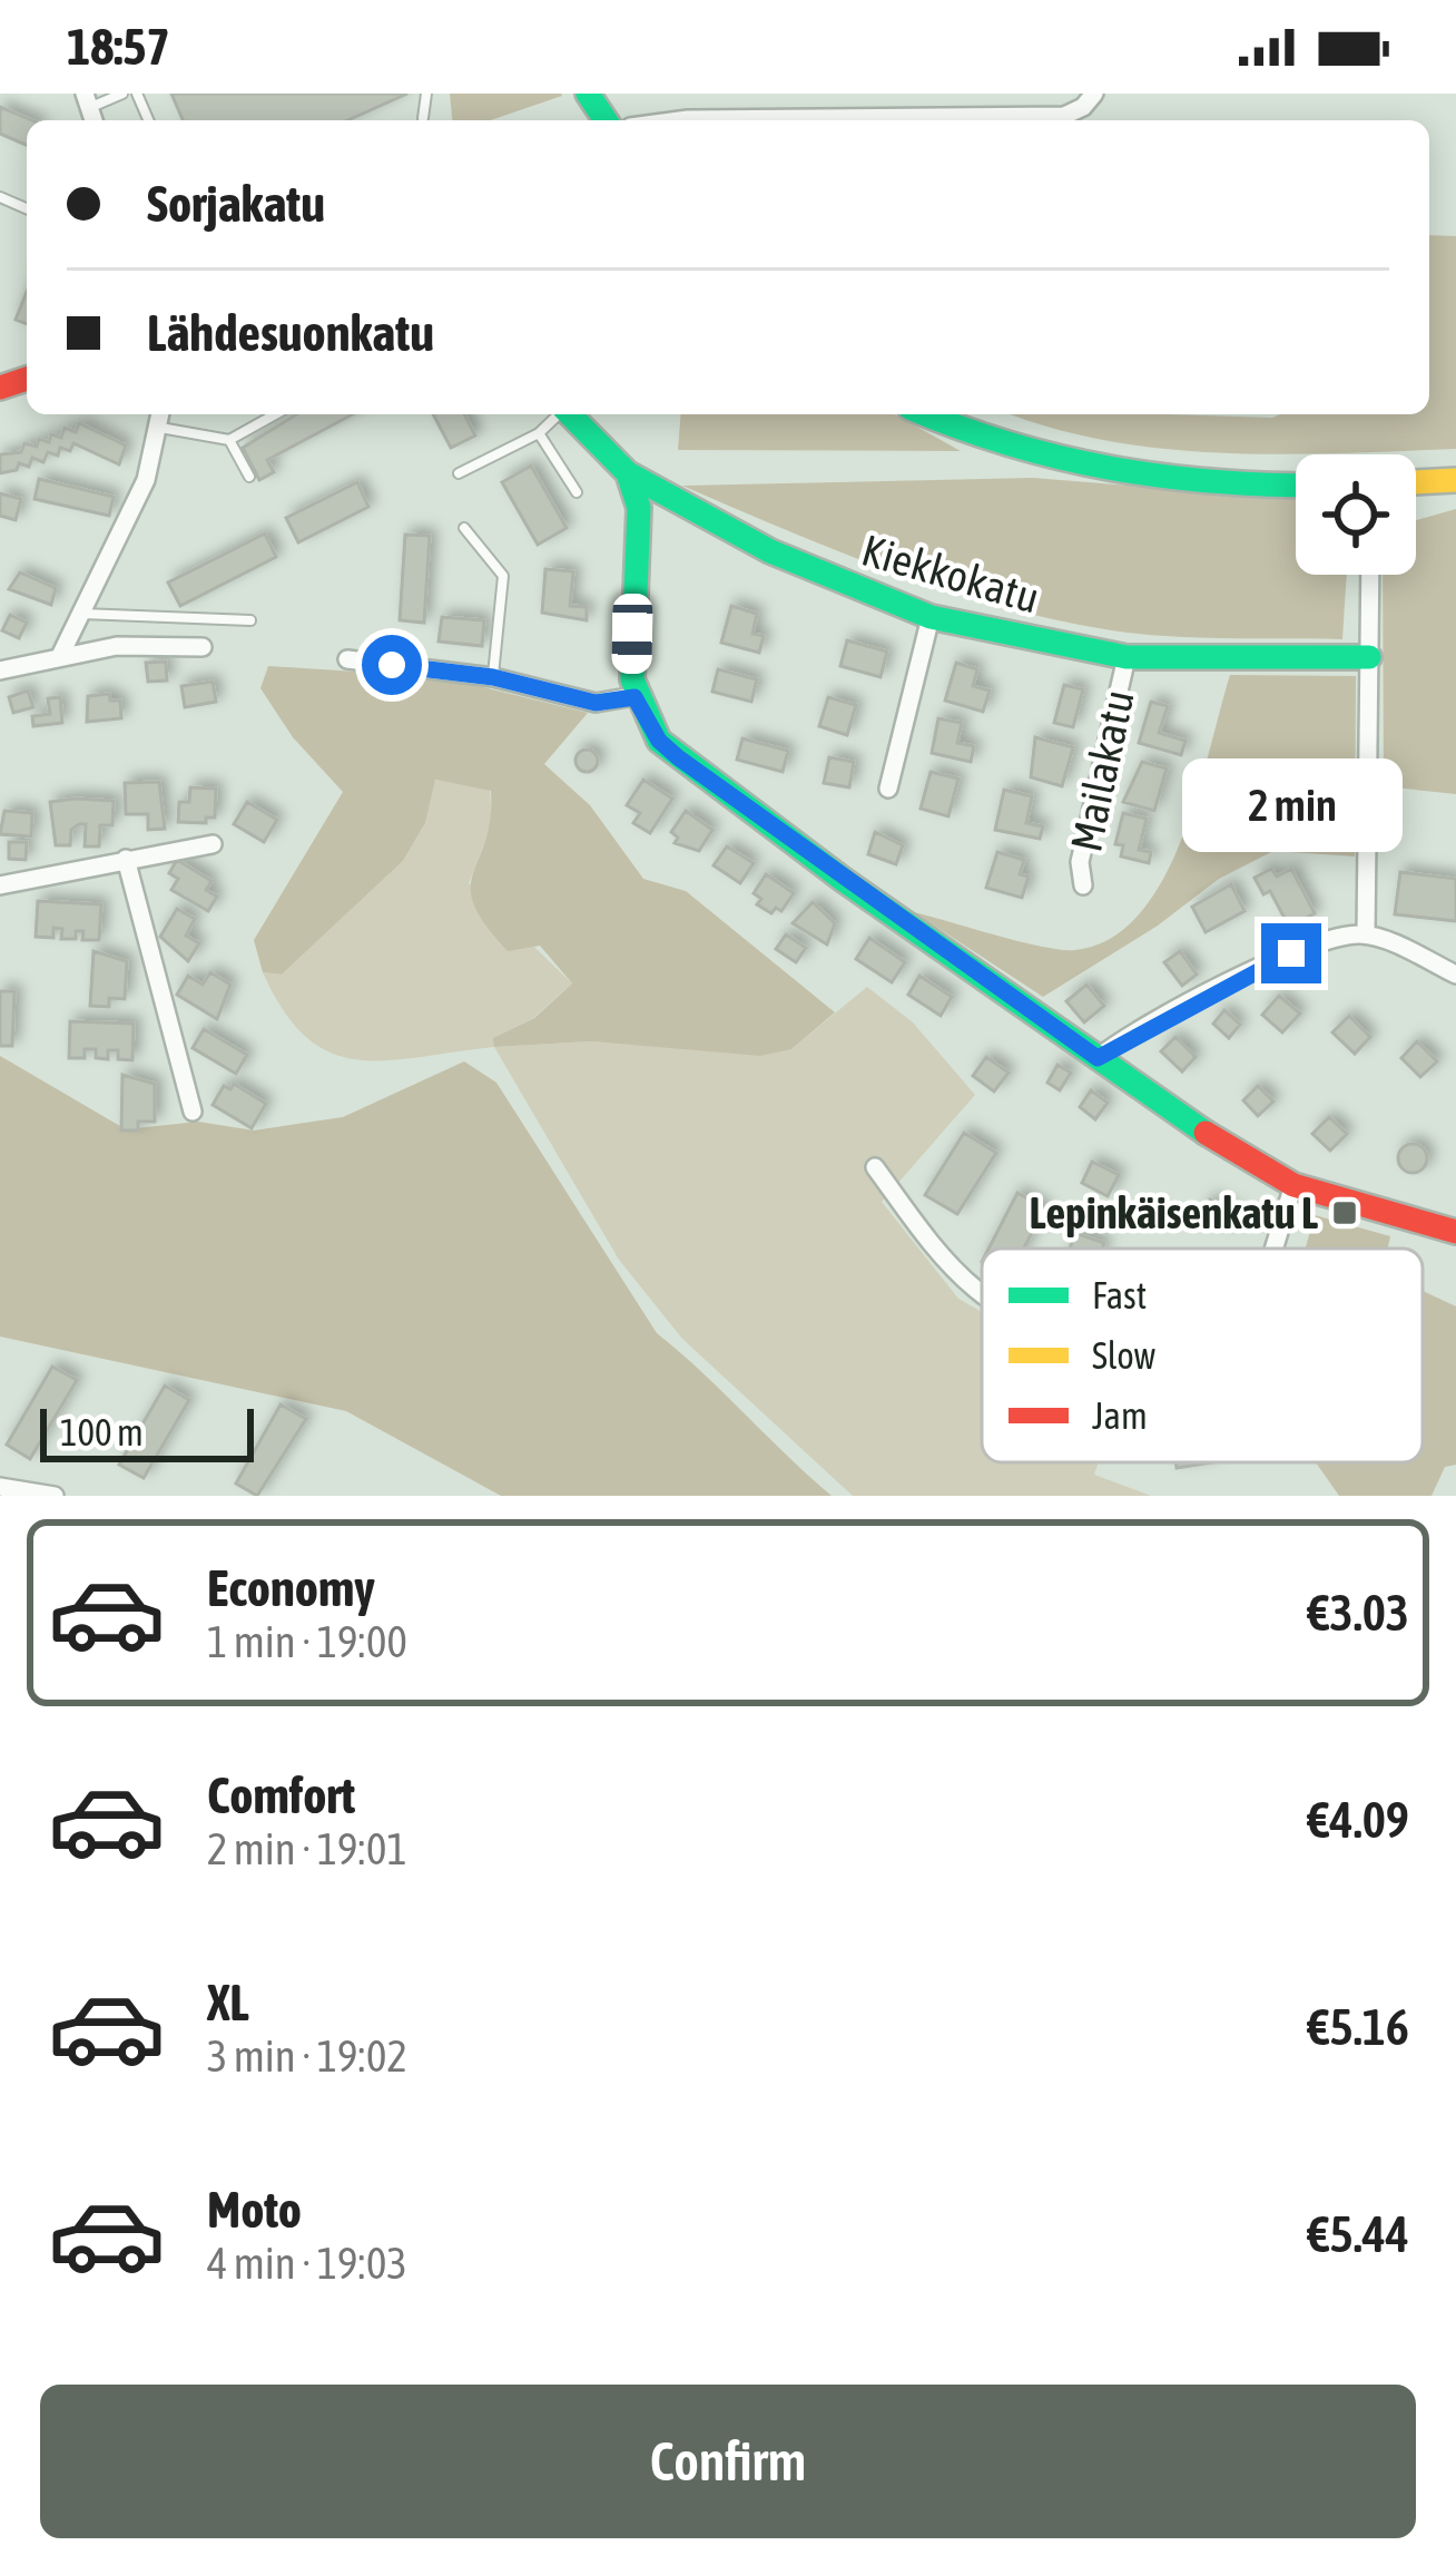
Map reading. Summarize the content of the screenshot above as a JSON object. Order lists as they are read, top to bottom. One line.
{"streets":{"street":["Kiekkokatu","Mailakatu"]},"crossings":[["Kiekkokatu","Mailakatu"]],"places":{"transit":["Lepinkäisenkatu L"]},"legend":["Fast","Slow","Jam"],"scale_bar":"100 m","page":{"status":"18:57","banner":["Sorjakatu","Lähdesuonkatu"],"bubble":"2 min","scale":"100 m","list":[{"name":"Economy","note":"1 min · 19:00","value":"€3.03"},{"name":"Comfort","note":"2 min · 19:01","value":"€4.09"},{"name":"XL","note":"3 min · 19:02","value":"€5.16"},{"name":"Moto","note":"4 min · 19:03","value":"€5.44"}],"buttons":"Confirm"}}
